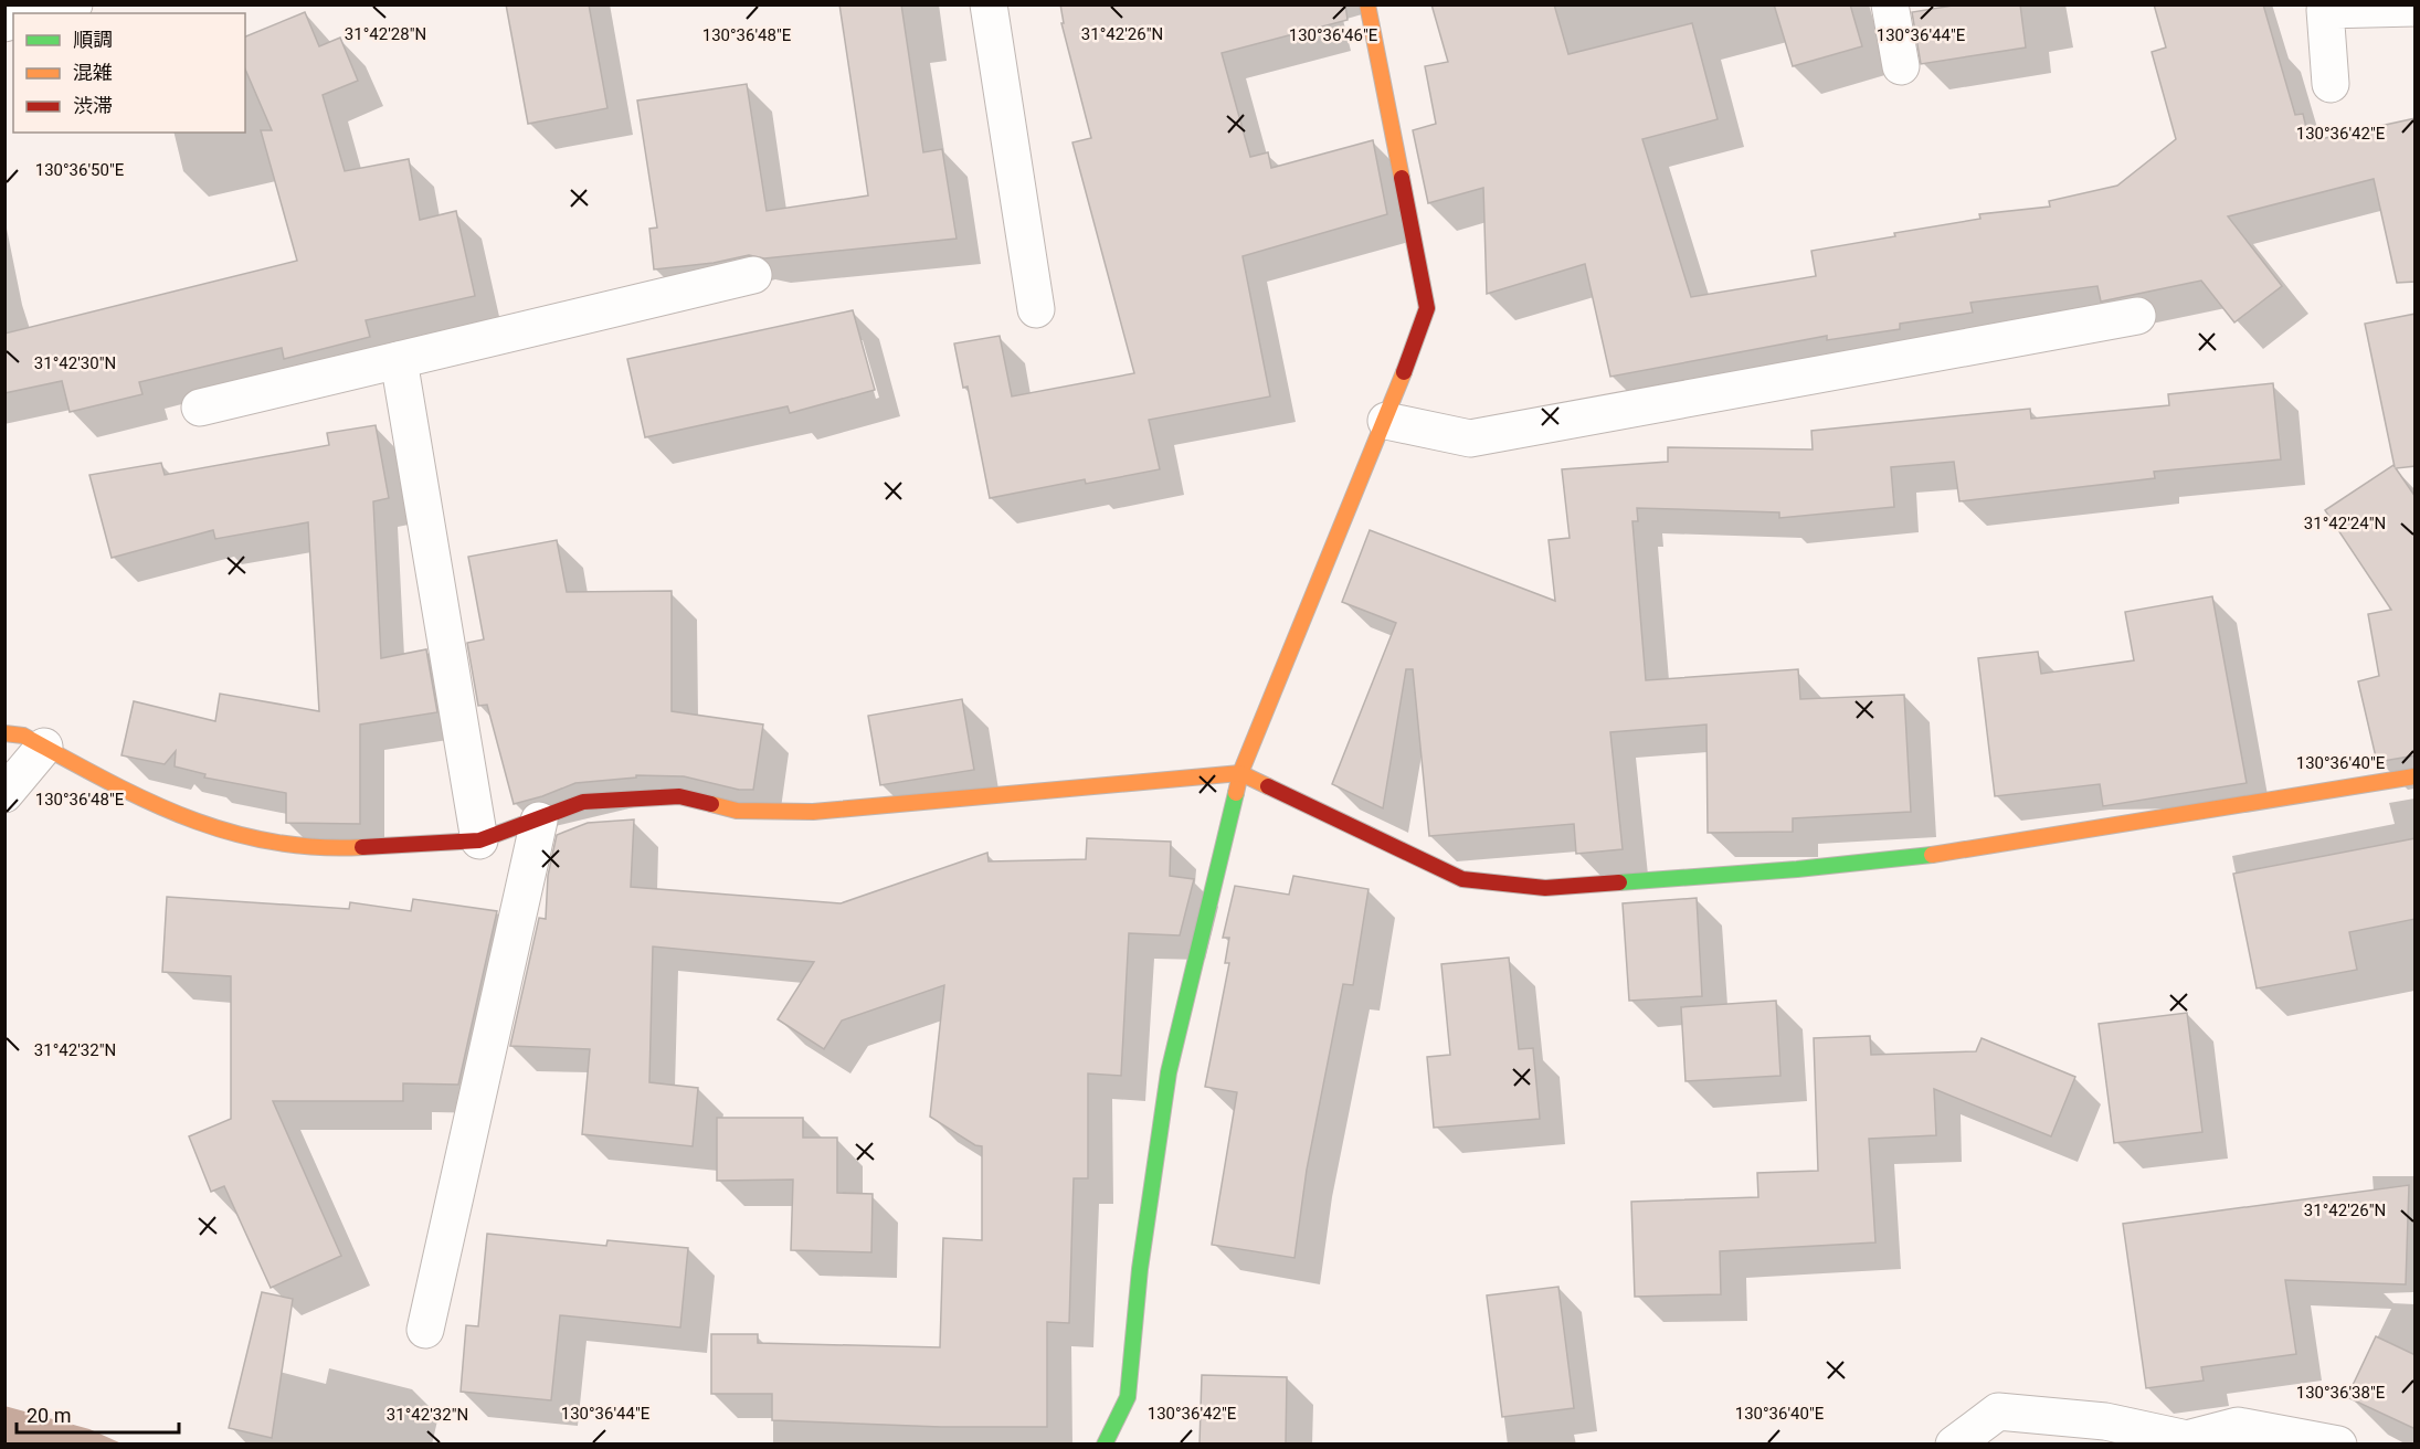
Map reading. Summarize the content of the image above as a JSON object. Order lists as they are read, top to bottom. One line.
{"legend":["順調","混雑","渋滞"],"scale_bar":"20 m","coordinates":["31°42'28\"N","31°42'26\"N","130°36'48\"E","130°36'46\"E","130°36'44\"E","130°36'42\"E","130°36'50\"E","31°42'30\"N","31°42'24\"N","130°36'40\"E","31°42'32\"N","130°36'38\"E"]}
